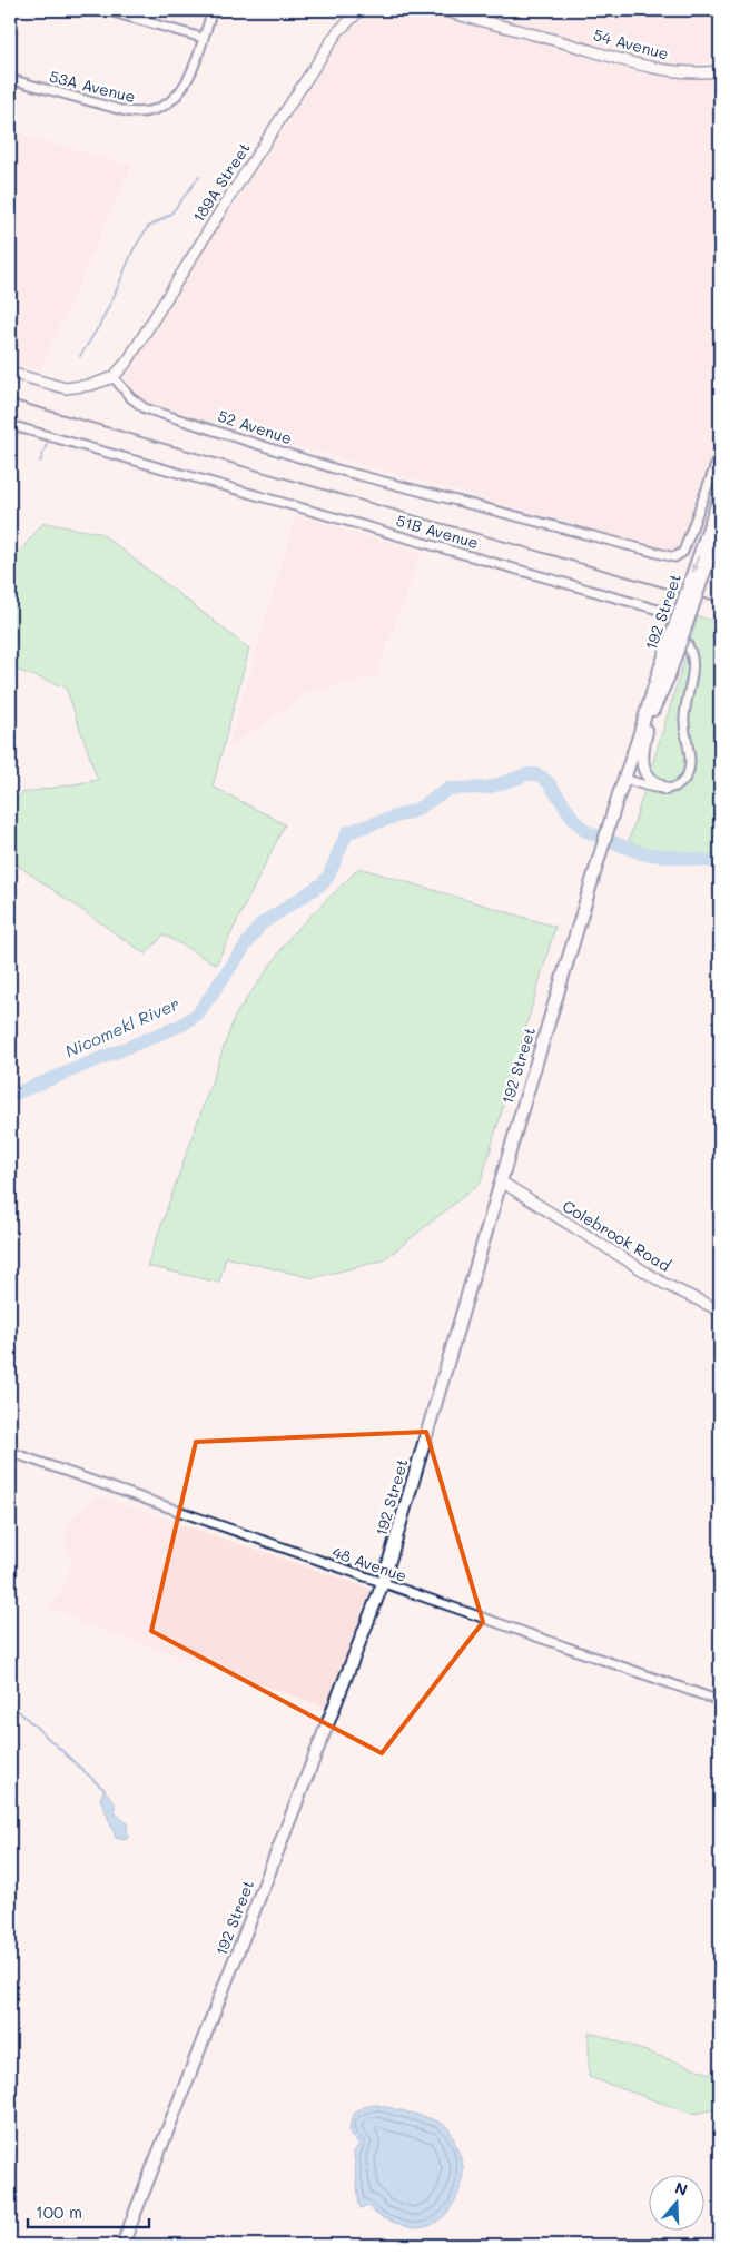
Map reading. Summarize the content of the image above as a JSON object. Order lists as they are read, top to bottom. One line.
{"streets":{"main road":["192 Street"],"street":["54 Avenue","53A Avenue","189A Street","52 Avenue","51B Avenue","Colebrook Road","48 Avenue"]},"crossings":[["189A Street","52 Avenue"],["192 Street","Colebrook Road"],["192 Street","48 Avenue"]],"water":["Nicomekl River"],"scale_bar":"100 m","north":"top"}
